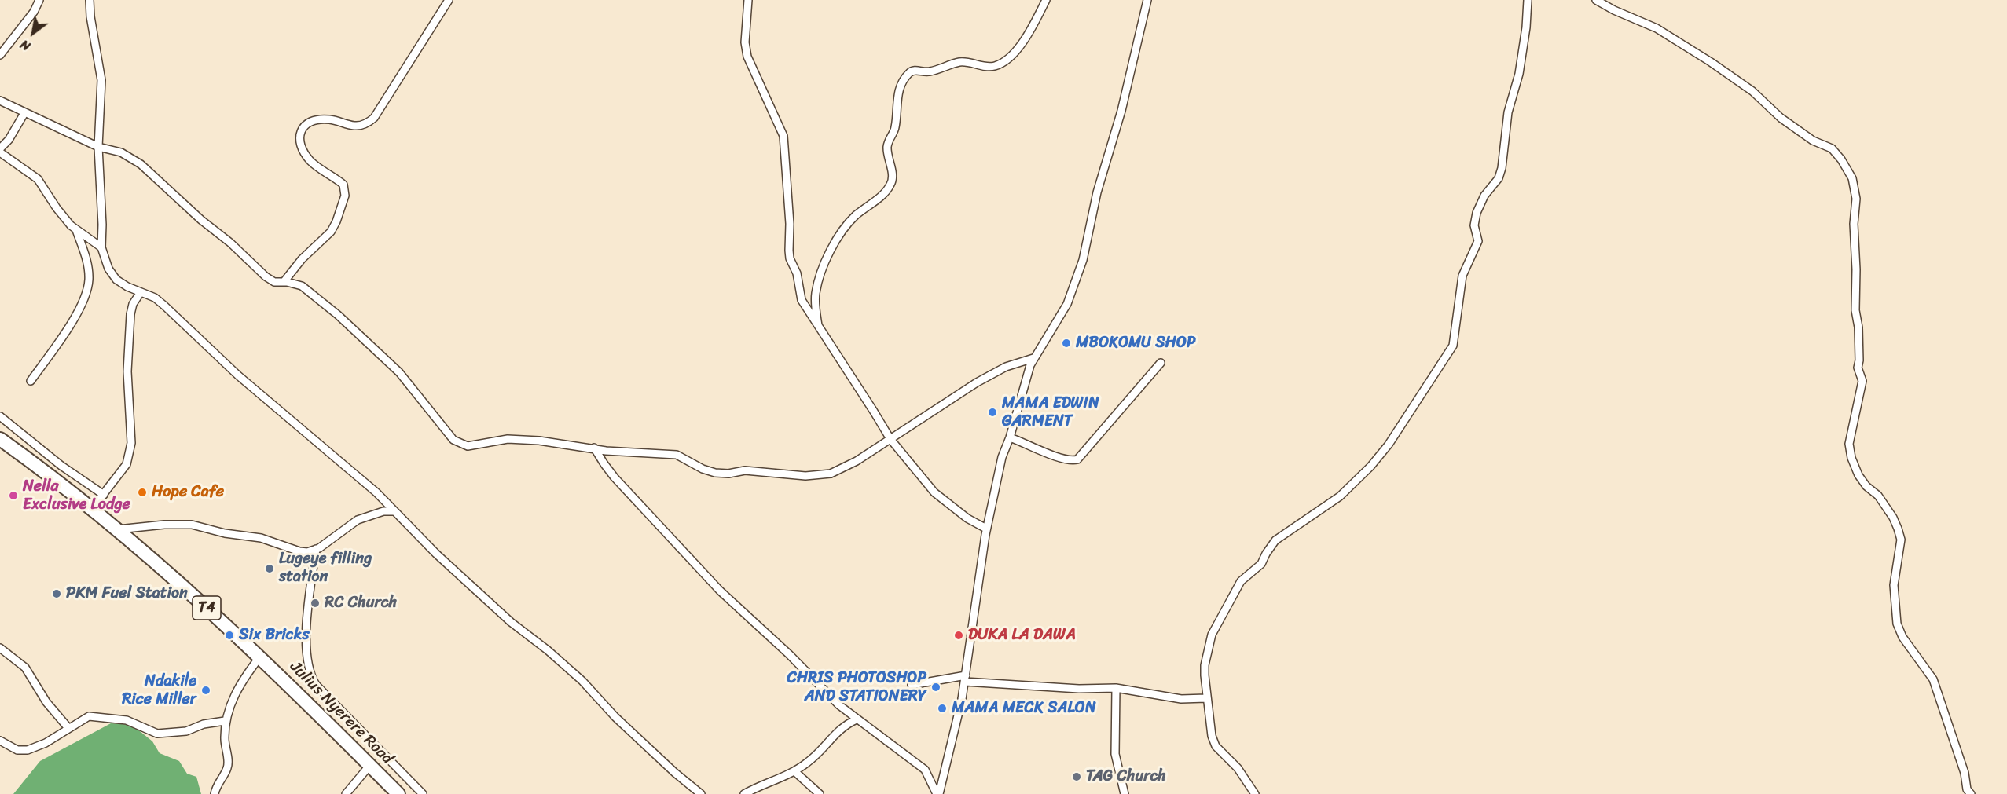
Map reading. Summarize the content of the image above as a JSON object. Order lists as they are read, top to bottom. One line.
{"streets":{"highway":["T4","Julius Nyerere Road"]},"places":["MBOKOMU SHOP","MAMA EDWIN GARMENT","Hope Cafe","Nella Exclusive Lodge","Lugeye filling station","PKM Fuel Station","RC Church","Six Bricks","DUKA LA DAWA","CHRIS PHOTOSHOP AND STATIONERY","Ndakile Rice Miller","MAMA MECK SALON","TAG Church"],"north":"bottom left"}
